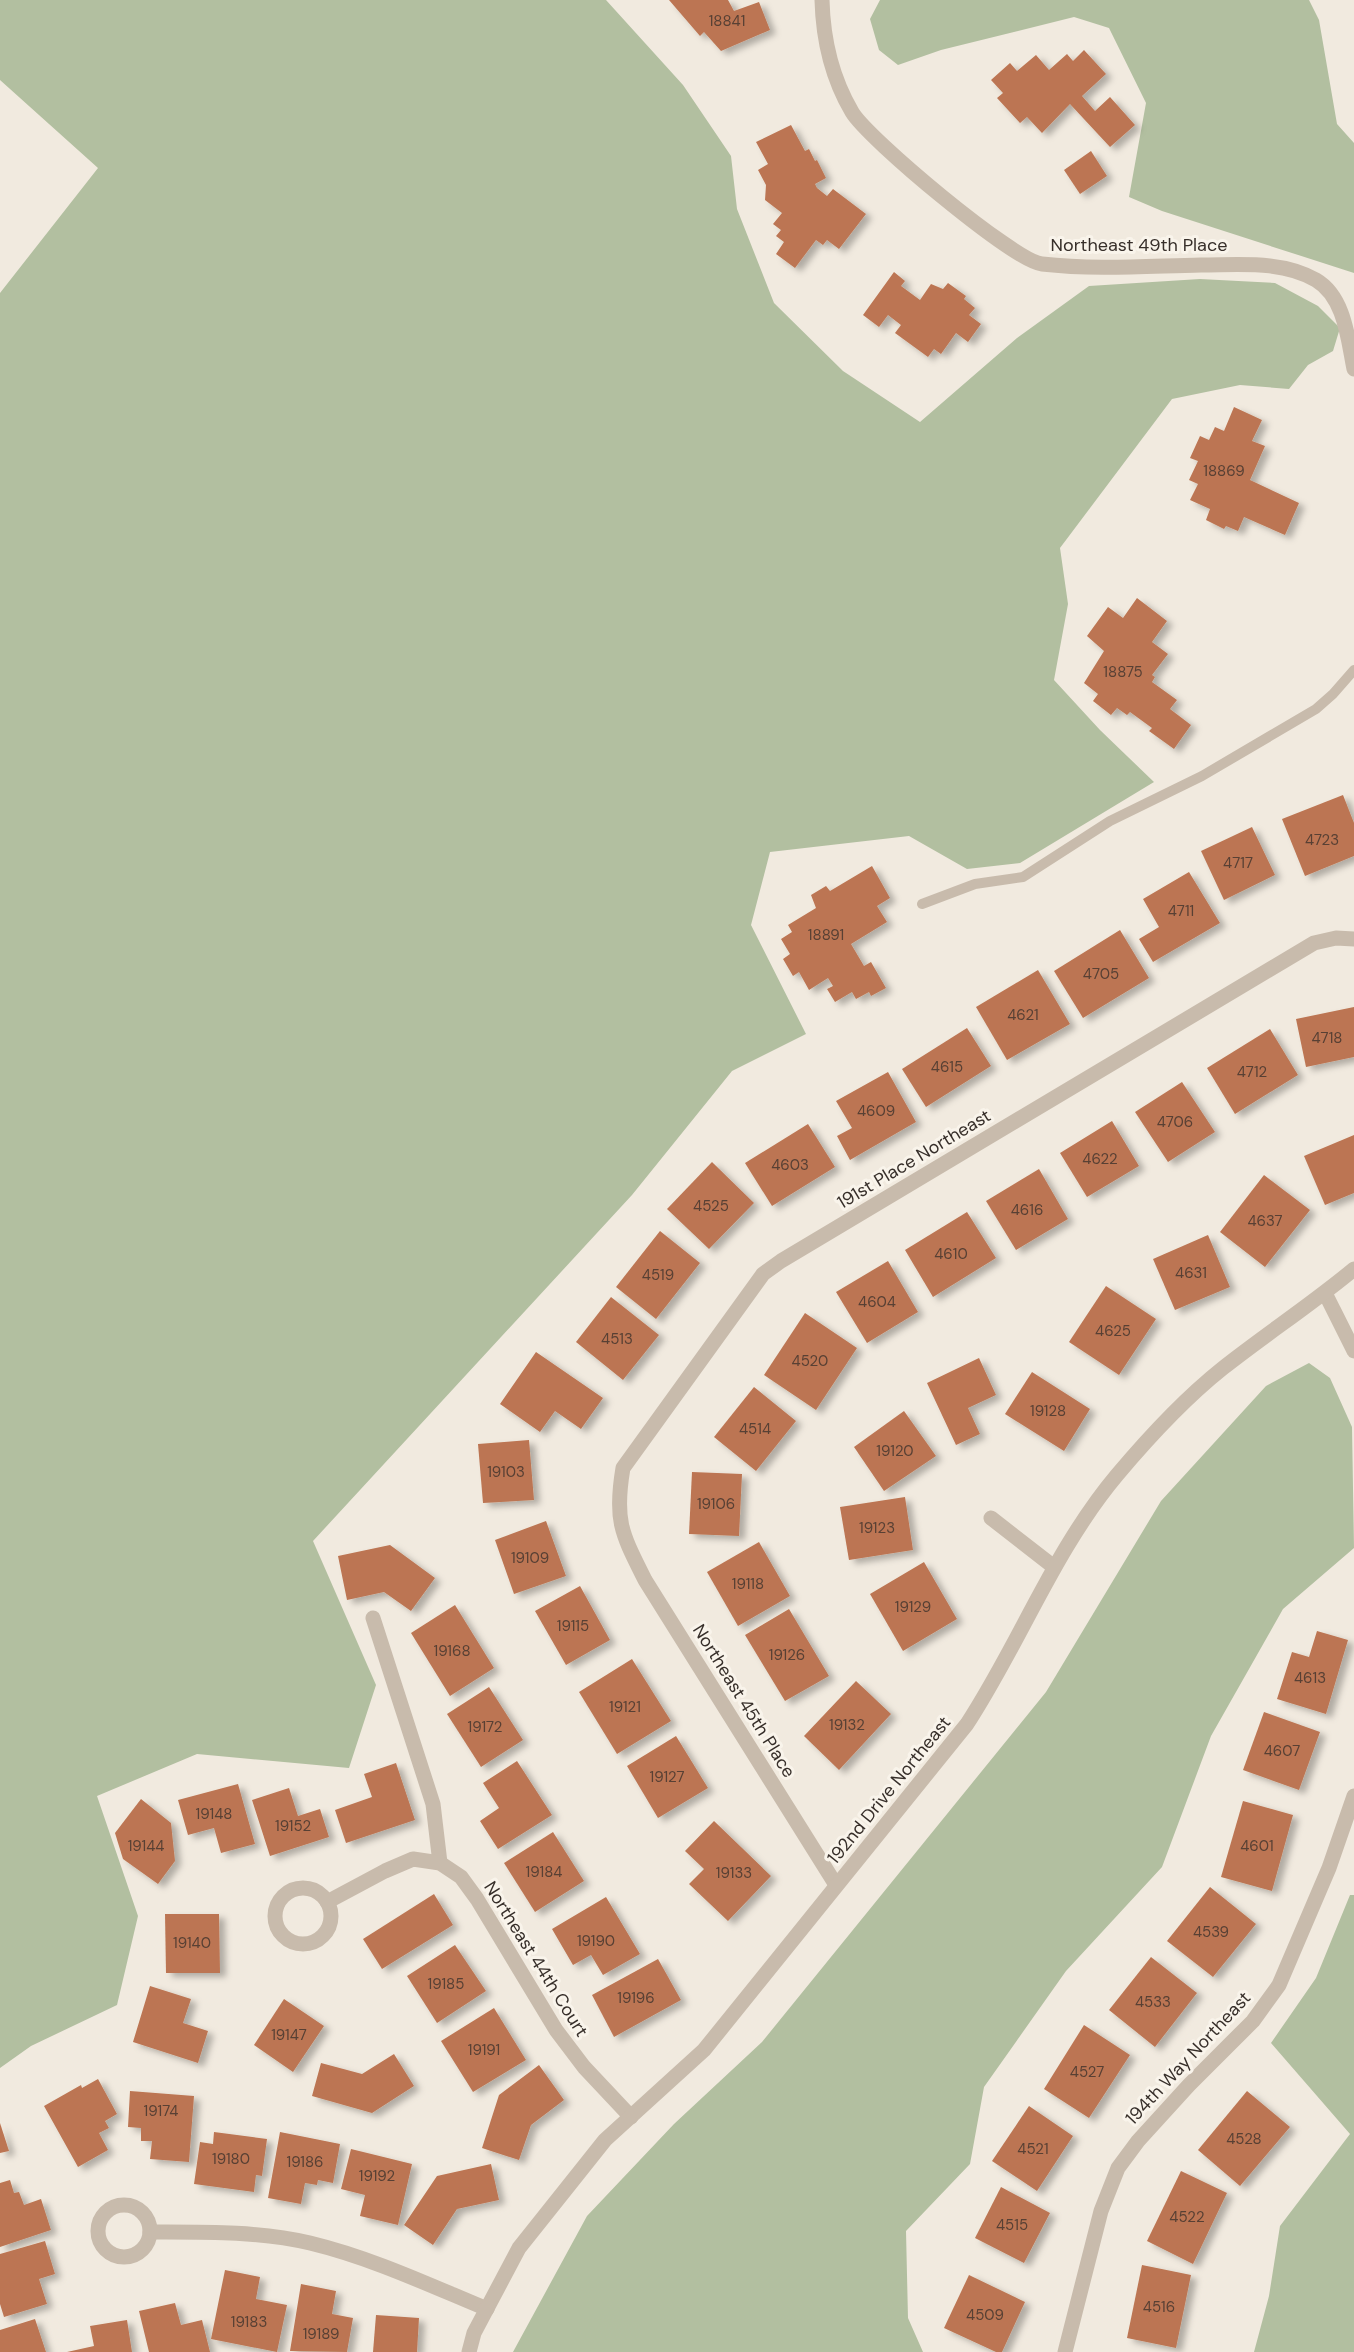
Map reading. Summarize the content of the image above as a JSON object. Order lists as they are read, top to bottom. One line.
{"streets":{"street":["Northeast 49th Place","191st Place Northeast","Northeast 45th Place","192nd Drive Northeast","Northeast 44th Court","194th Way Northeast"]},"crossings":[["191st Place Northeast","Northeast 45th Place"],["Northeast 45th Place","192nd Drive Northeast"],["192nd Drive Northeast","Northeast 44th Court"]],"house_numbers":["18841","18869","18875","4723","4717","4711","18891","4705","4621","4718","4615","4712","4609","4706","4622","4603","4525","4616","4637","4610","4631","4519","4604","4625","4513","4520","19128","4514","19120","19103","19106","19123","19109","19118","19129","19115","19168","19126","4613","19121","19132","19172","4607","19127","19148","19152","19144","4601","19184","19133","4539","19190","19140","19185","19196","4533","19147","19191","4527","19174","4528","4521","19180","19186","19192","4522","4515","4516","4509","19183","19189"]}
